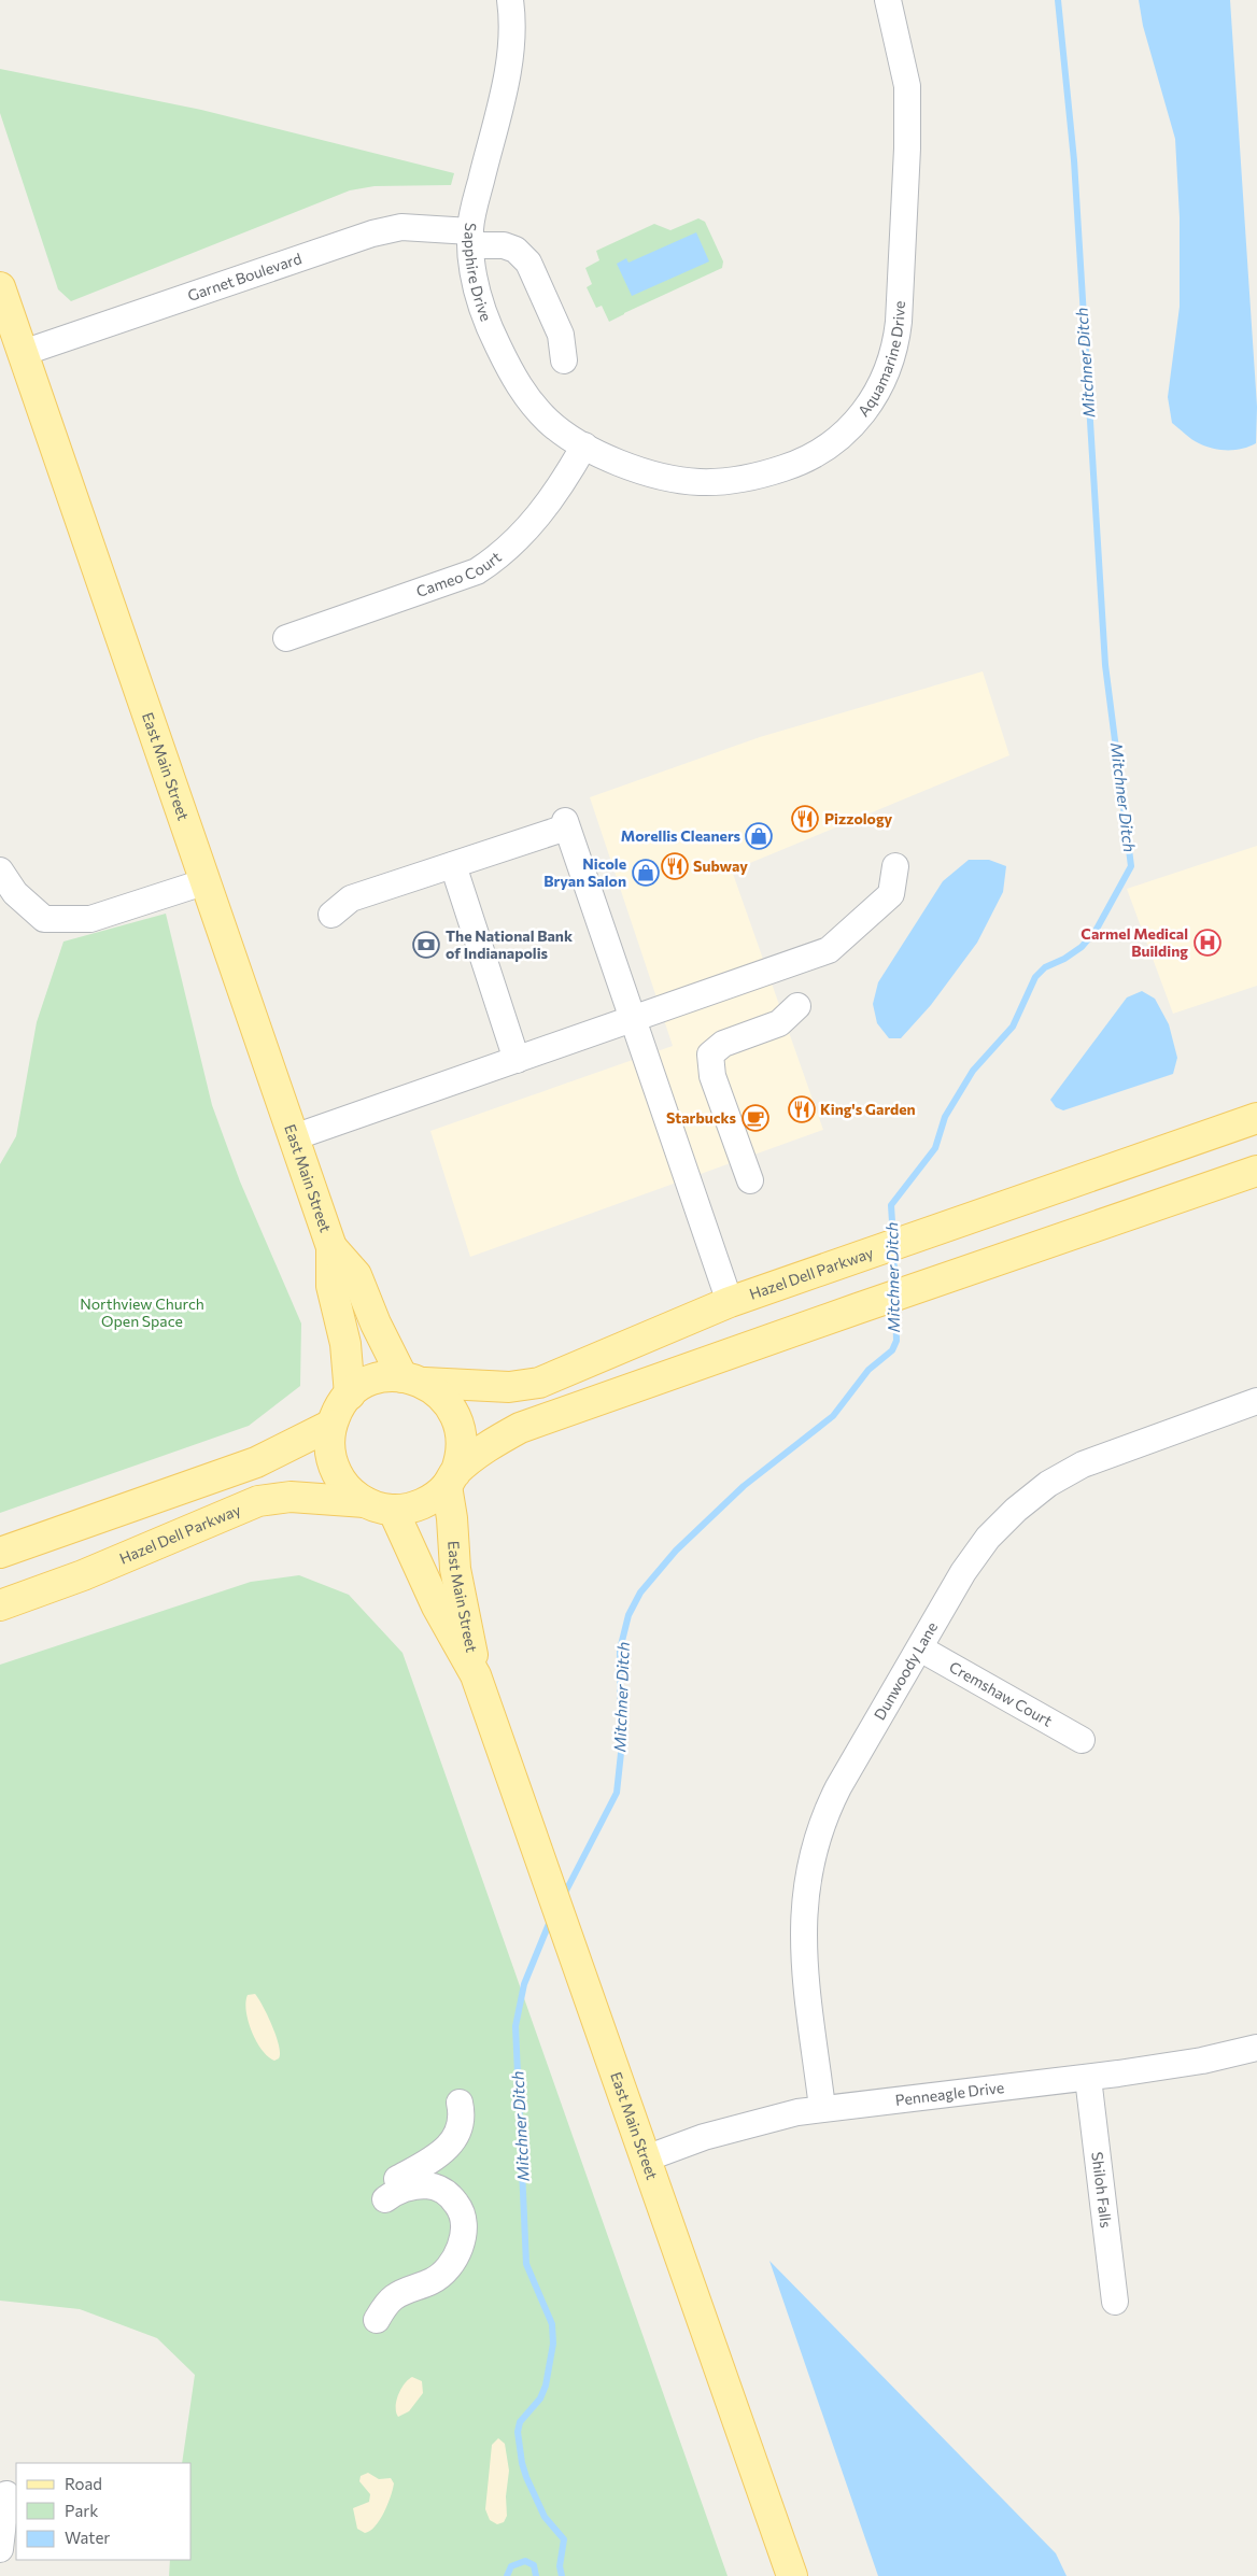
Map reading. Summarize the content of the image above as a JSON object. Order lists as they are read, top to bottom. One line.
{"streets":{"main road":["East Main Street","Hazel Dell Parkway"],"street":["Sapphire Drive","Garnet Boulevard","Aquamarine Drive","Cameo Court","Dunwoody Lane","Cremshaw Court","Penneagle Drive","Shiloh Falls"]},"crossings":[["Sapphire Drive","Garnet Boulevard"],["Sapphire Drive","Aquamarine Drive"],["Sapphire Drive","Cameo Court"],["Garnet Boulevard","East Main Street"],["Aquamarine Drive","Cameo Court"],["East Main Street","Hazel Dell Parkway"],["East Main Street","Penneagle Drive"],["Dunwoody Lane","Cremshaw Court"],["Dunwoody Lane","Penneagle Drive"],["Penneagle Drive","Shiloh Falls"]],"water":["Mitchner Ditch"],"parks":["Northview Church Open Space"],"places":{"restaurant":["Pizzology","Subway","King's Garden"],"shop":["Morellis Cleaners","Nicole Bryan Salon"],"hospital":["Carmel Medical Building"],"bank":["The National Bank of Indianapolis"],"cafe":["Starbucks"]},"legend":["Road","Park","Water"]}
